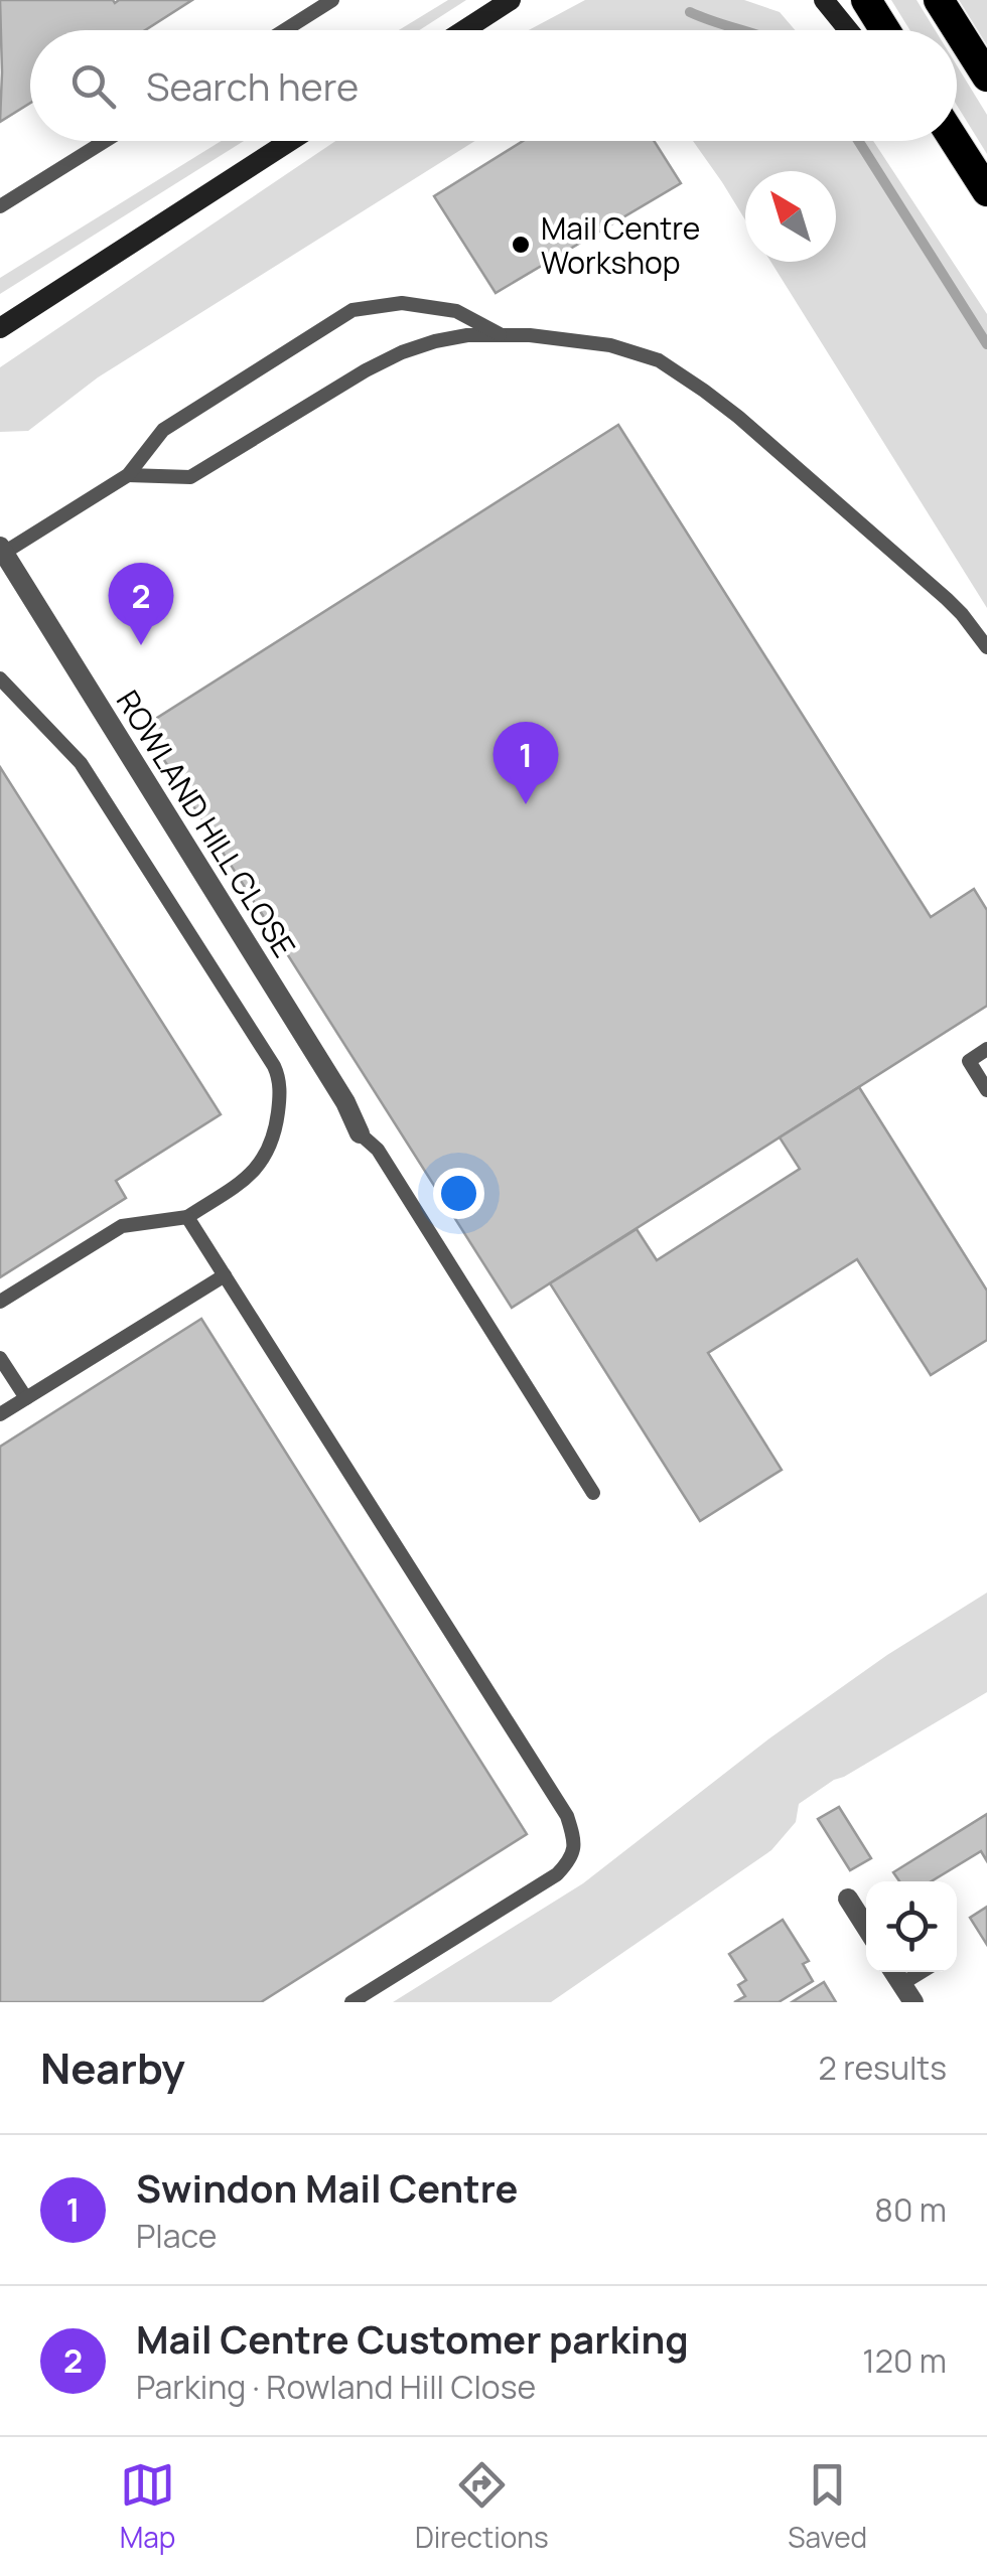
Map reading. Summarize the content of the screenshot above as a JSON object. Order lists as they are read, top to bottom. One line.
{"streets":{"street":["ROWLAND HILL CLOSE"]},"places":["Mail Centre Workshop"],"north":"top left","page":{"search":"Search here","pins":["2","1"],"heading":["Nearby","2 results"],"list":[{"mark":"1","name":"Swindon Mail Centre","note":"Place","value":"80 m"},{"mark":"2","name":"Mail Centre Customer parking","note":"Parking · Rowland Hill Close","value":"120 m"}],"nav":["Map","Directions","Saved"]}}
